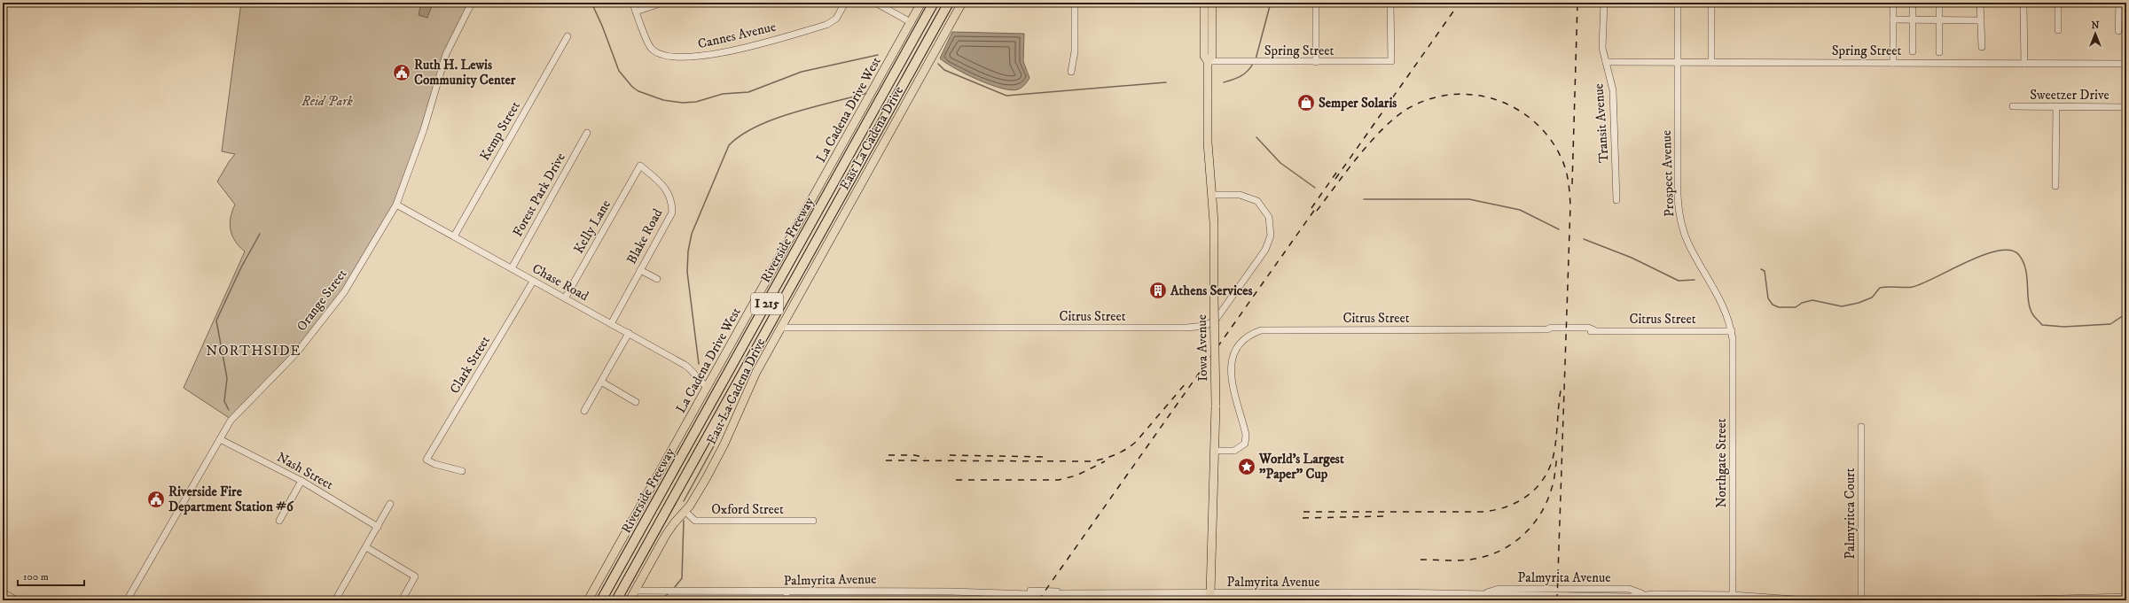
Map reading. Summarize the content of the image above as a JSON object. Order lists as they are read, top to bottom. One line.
{"streets":{"highway":["Riverside Freeway","I 215"],"main road":["La Cadena Drive West","East La Cadena Drive","Iowa Avenue"],"street":["Cannes Avenue","Spring Street","Sweetzer Drive","Transit Avenue","Kemp Street","Prospect Avenue","Forest Park Drive","Kelly Lane","Blake Road","Chase Road","Orange Street","Citrus Street","Clark Street","Northgate Street","Nash Street","Oxford Street","Palmyritca Court","Palmyrita Avenue"]},"crossings":[["Spring Street","Transit Avenue"],["Spring Street","Prospect Avenue"],["Spring Street","Iowa Avenue"],["La Cadena Drive West","Chase Road"],["Kemp Street","Chase Road"],["East La Cadena Drive","Citrus Street"],["East La Cadena Drive","Oxford Street"],["East La Cadena Drive","Palmyrita Avenue"],["Prospect Avenue","Citrus Street"],["Prospect Avenue","Northgate Street"],["Forest Park Drive","Chase Road"],["Kelly Lane","Blake Road"],["Kelly Lane","Chase Road"],["Blake Road","Chase Road"],["Chase Road","Orange Street"],["Chase Road","Clark Street"],["Orange Street","Nash Street"],["Citrus Street","Iowa Avenue"],["Citrus Street","Northgate Street"],["Iowa Avenue","Palmyrita Avenue"],["Northgate Street","Palmyrita Avenue"],["Palmyritca Court","Palmyrita Avenue"]],"districts":["NORTHSIDE"],"parks":["Reid Park"],"places":{"public building":["Ruth H. Lewis Community Center","Riverside Fire Department Station #6"],"shop":["Semper Solaris"],"building":["Athens Services"],"place":["World's Largest \"Paper\" Cup"]},"scale_bar":"100 m","north":"top"}
